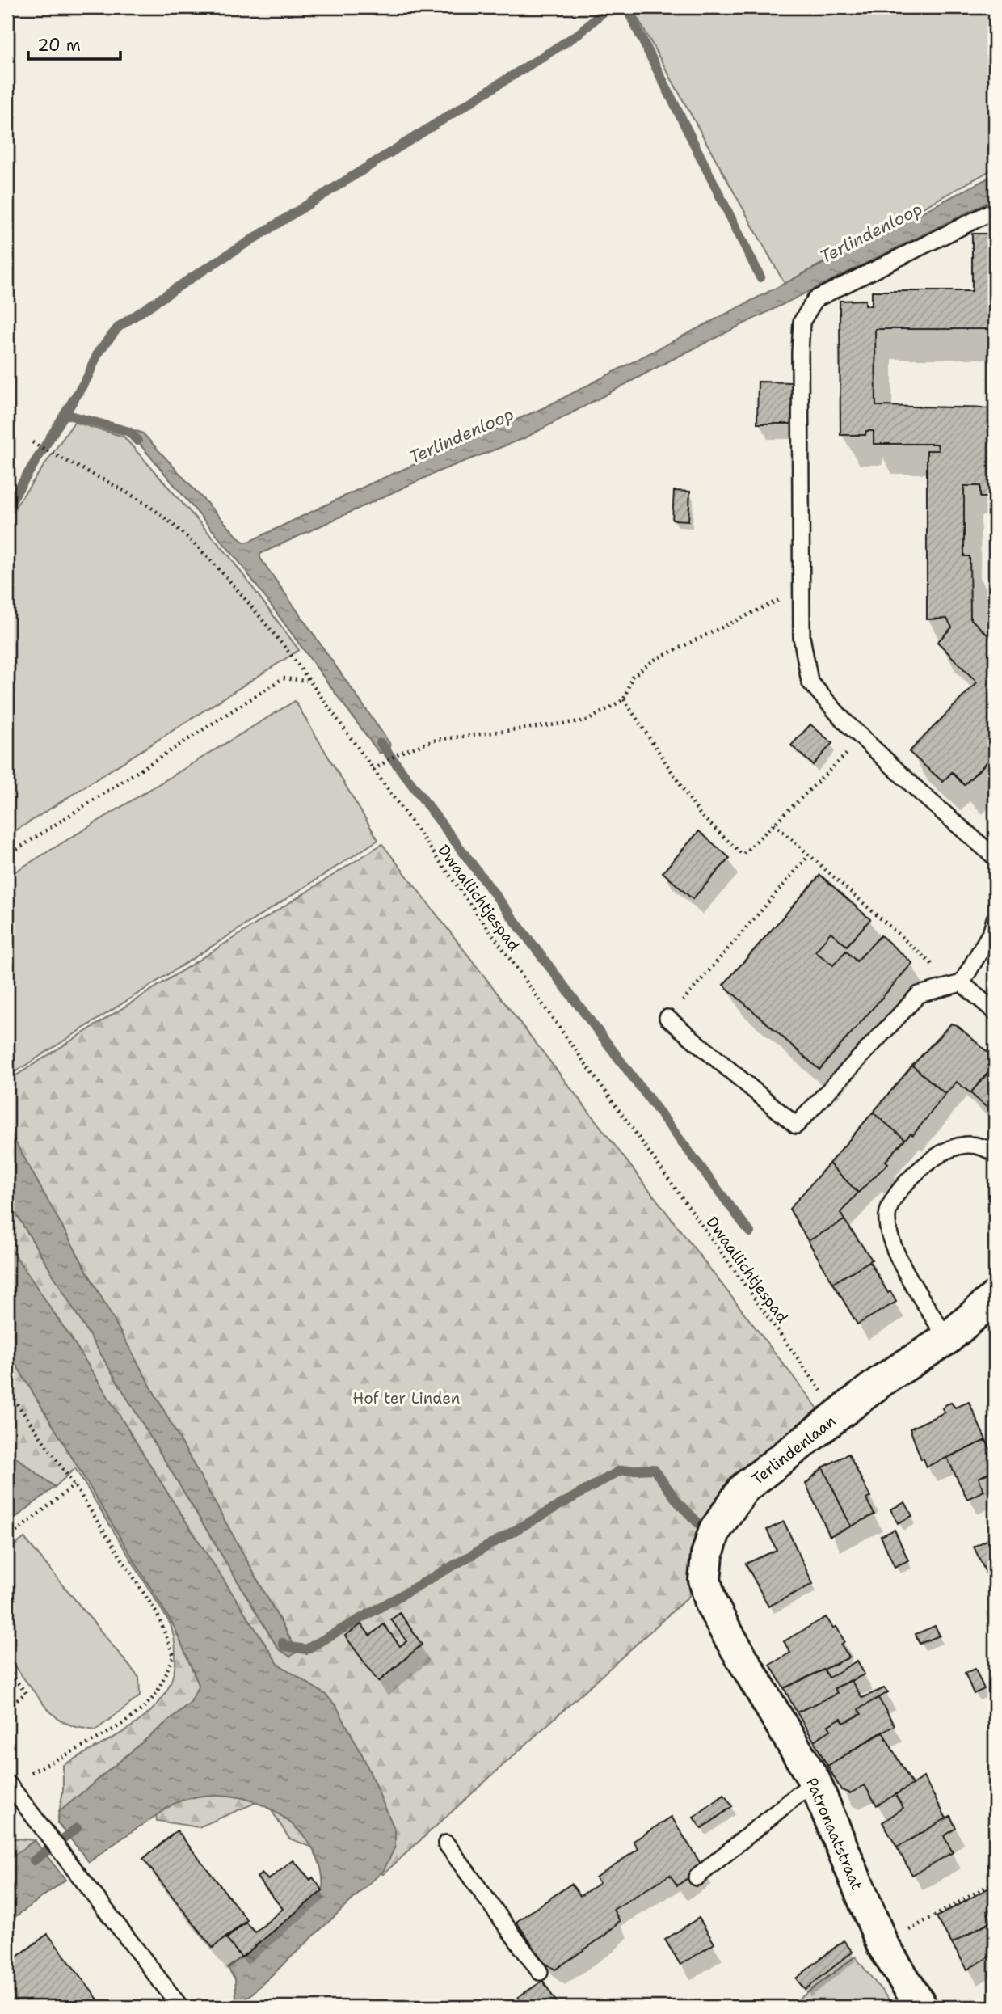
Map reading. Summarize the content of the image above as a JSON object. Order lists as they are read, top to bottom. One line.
{"streets":{"street":["Terlindenlaan","Patronaatstraat"],"path":["Dwaallichtjespad"]},"crossings":[["Dwaallichtjespad","Terlindenlaan"],["Terlindenlaan","Patronaatstraat"]],"water":["Terlindenloop"],"parks":["Hof ter Linden"],"scale_bar":"20 m"}
